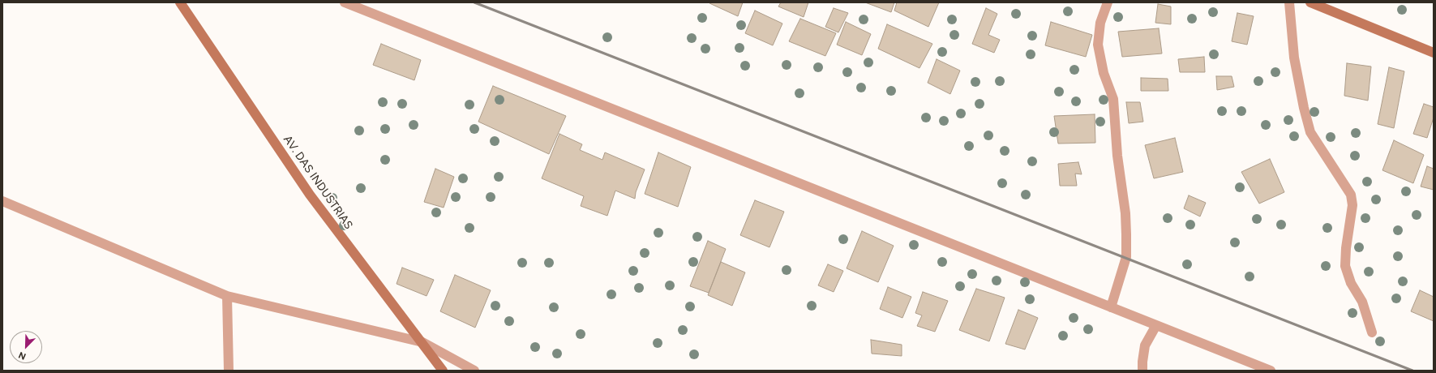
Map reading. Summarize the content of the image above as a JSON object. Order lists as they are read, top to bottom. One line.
{"streets":{"main road":["AV. DAS INDUSTRIAS"]},"north":"bottom left"}
